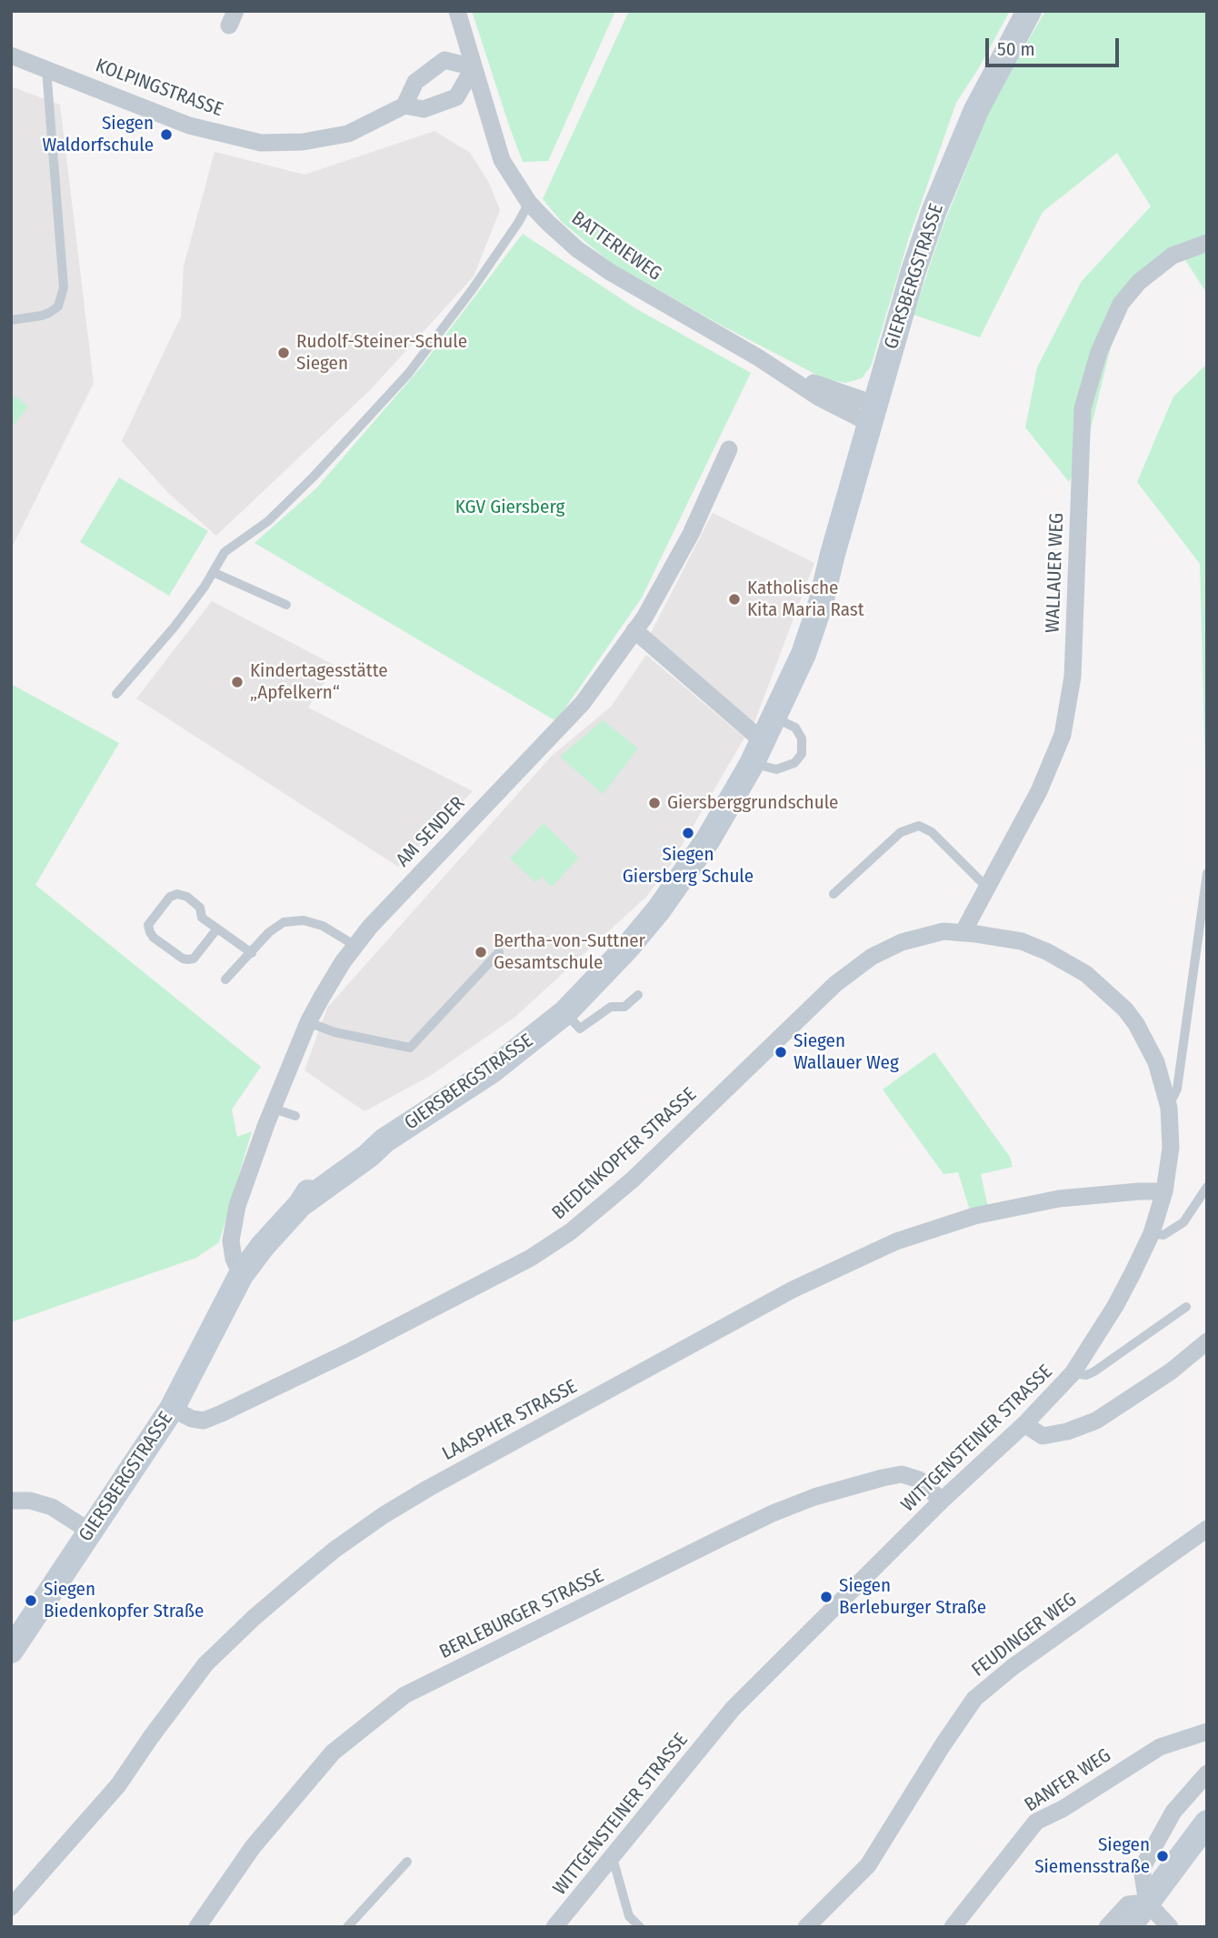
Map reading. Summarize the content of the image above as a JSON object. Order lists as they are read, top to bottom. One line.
{"streets":{"street":["KOLPINGSTRASSE","BATTERIEWEG","GIERSBERGSTRASSE","WALLAUER WEG","AM SENDER","BIEDENKOPFER STRASSE","LAASPHER STRASSE","WITTGENSTEINER STRASSE","BERLEBURGER STRASSE","FEUDINGER WEG","BANFER WEG"]},"crossings":[["KOLPINGSTRASSE","BATTERIEWEG"],["BATTERIEWEG","GIERSBERGSTRASSE"],["GIERSBERGSTRASSE","AM SENDER"],["GIERSBERGSTRASSE","BIEDENKOPFER STRASSE"],["WALLAUER WEG","BIEDENKOPFER STRASSE"],["WALLAUER WEG","WITTGENSTEINER STRASSE"],["BIEDENKOPFER STRASSE","WITTGENSTEINER STRASSE"],["LAASPHER STRASSE","WITTGENSTEINER STRASSE"],["WITTGENSTEINER STRASSE","BERLEBURGER STRASSE"]],"parks":["KGV Giersberg"],"places":["Siegen Waldorfschule","Rudolf-Steiner-Schule Siegen","Katholische Kita Maria Rast","Kindertagesstätte „Apfelkern“","Giersberggrundschule","Siegen Giersberg Schule","Bertha-von-Suttner Gesamtschule","Siegen Wallauer Weg","Siegen Berleburger Straße","Siegen Biedenkopfer Straße","Siegen Siemensstraße"],"scale_bar":"50 m"}
